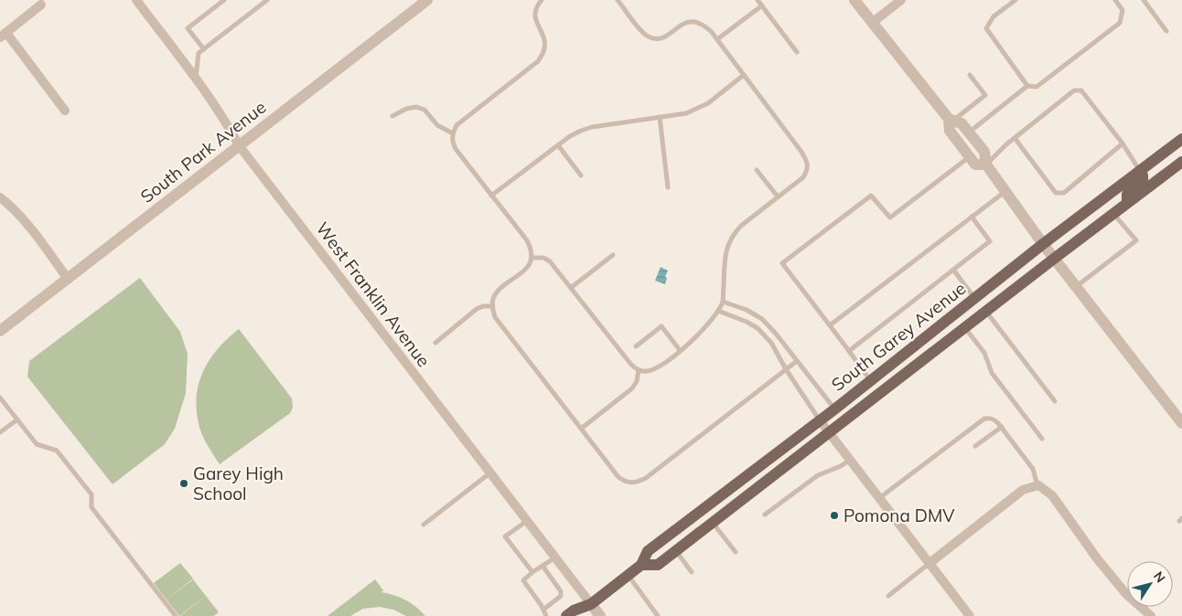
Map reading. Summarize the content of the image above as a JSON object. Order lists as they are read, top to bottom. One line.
{"streets":{"main road":["South Garey Avenue"],"street":["South Park Avenue","West Franklin Avenue"]},"crossings":[["South Park Avenue","West Franklin Avenue"],["West Franklin Avenue","South Garey Avenue"]],"places":["Garey High School","Pomona DMV"],"north":"top right"}
